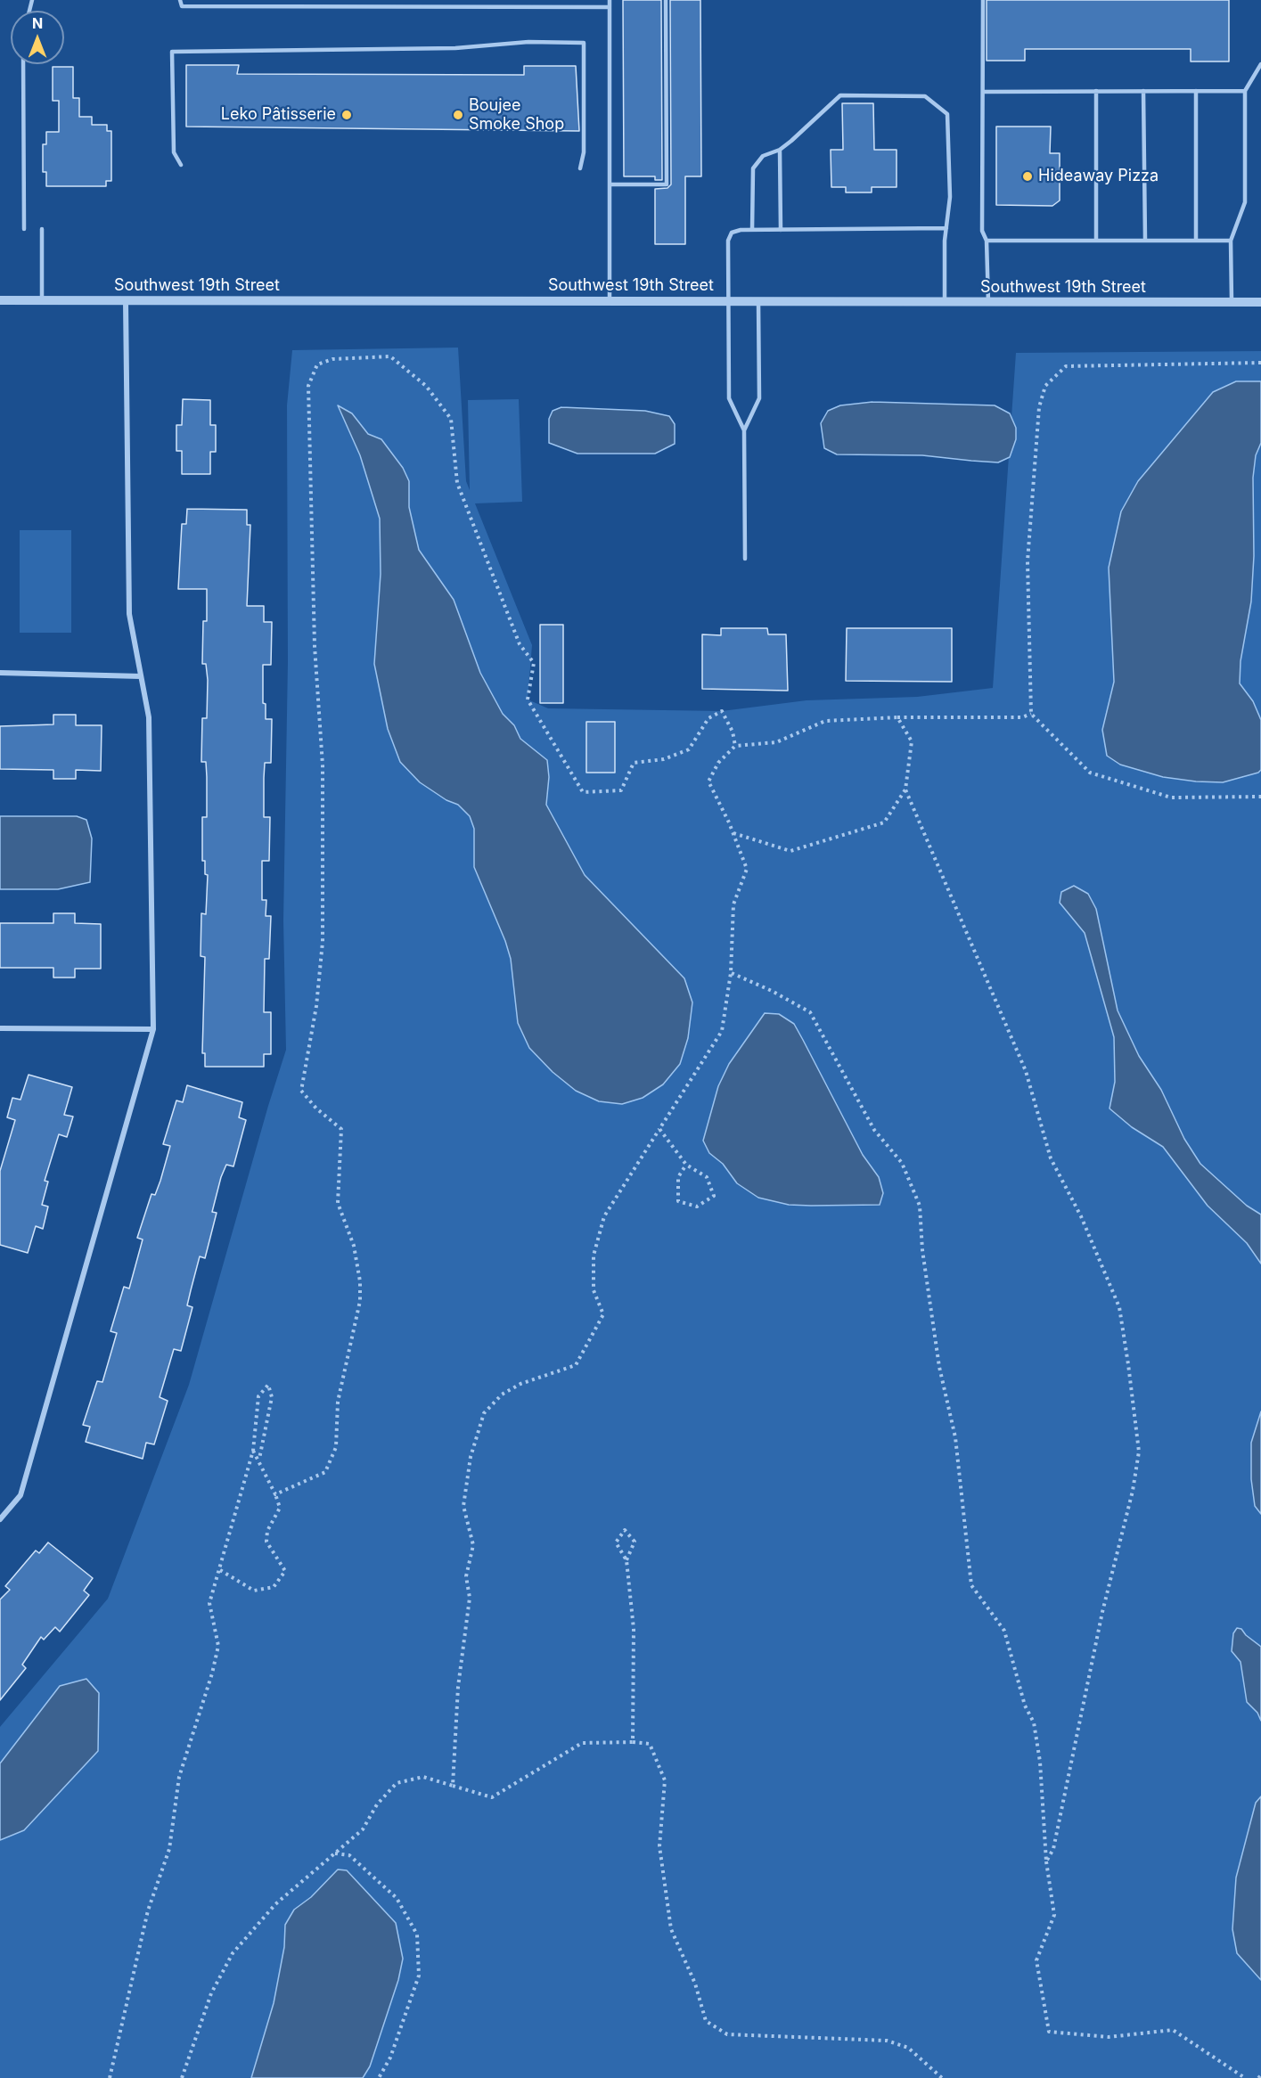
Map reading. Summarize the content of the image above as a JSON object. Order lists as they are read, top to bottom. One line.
{"streets":{"street":["Southwest 19th Street"]},"places":["Leko Pâtisserie","Boujee Smoke Shop","Hideaway Pizza"],"north":"top"}
